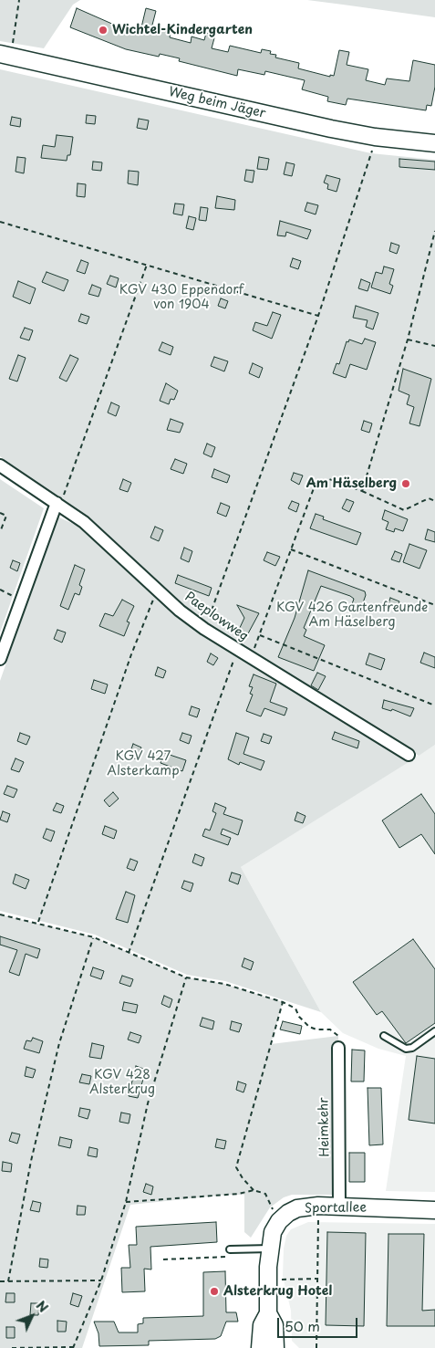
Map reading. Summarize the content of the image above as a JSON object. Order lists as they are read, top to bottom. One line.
{"streets":{"street":["Weg beim Jäger","Paeplowweg","Heimkehr","Sportallee"]},"crossings":[["Heimkehr","Sportallee"]],"parks":["KGV 430 Eppendorf von 1904","KGV 426 Gartenfreunde Am Häselberg","KGV 427 Alsterkamp","KGV 428 Alsterkrug"],"places":["Wichtel-Kindergarten","Am Häselberg","Alsterkrug Hotel"],"scale_bar":"50 m","north":"top right"}
